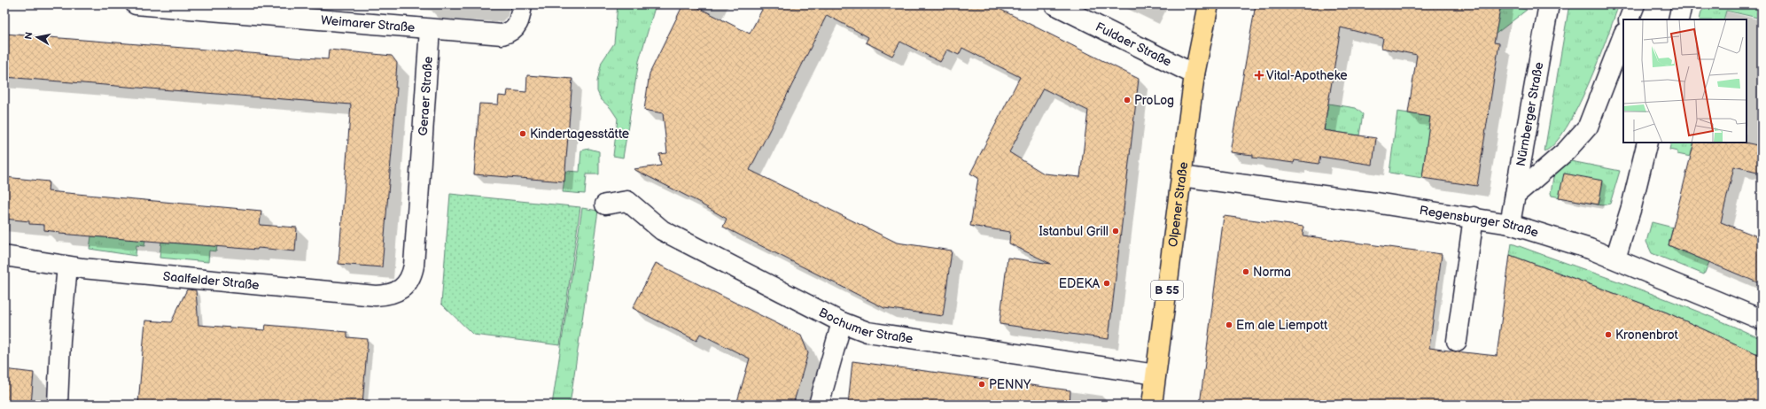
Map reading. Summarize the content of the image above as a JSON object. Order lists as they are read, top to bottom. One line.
{"streets":{"main road":["Olpener Straße","B 55"],"street":["Weimarer Straße","Fuldaer Straße","Geraer Straße","Nürnberger Straße","Regensburger Straße","Saalfelder Straße","Bochumer Straße"]},"crossings":[["Weimarer Straße","Geraer Straße"],["Fuldaer Straße","Olpener Straße"],["Geraer Straße","Saalfelder Straße"],["Nürnberger Straße","Regensburger Straße"],["Olpener Straße","Regensburger Straße"],["Olpener Straße","Bochumer Straße"]],"places":{"health":["Vital-Apotheke"],"other":["ProLog","Kindertagesstätte","Istanbul Grill","Norma","EDEKA","Em ale Liempott","Kronenbrot","PENNY"]},"north":"left"}
